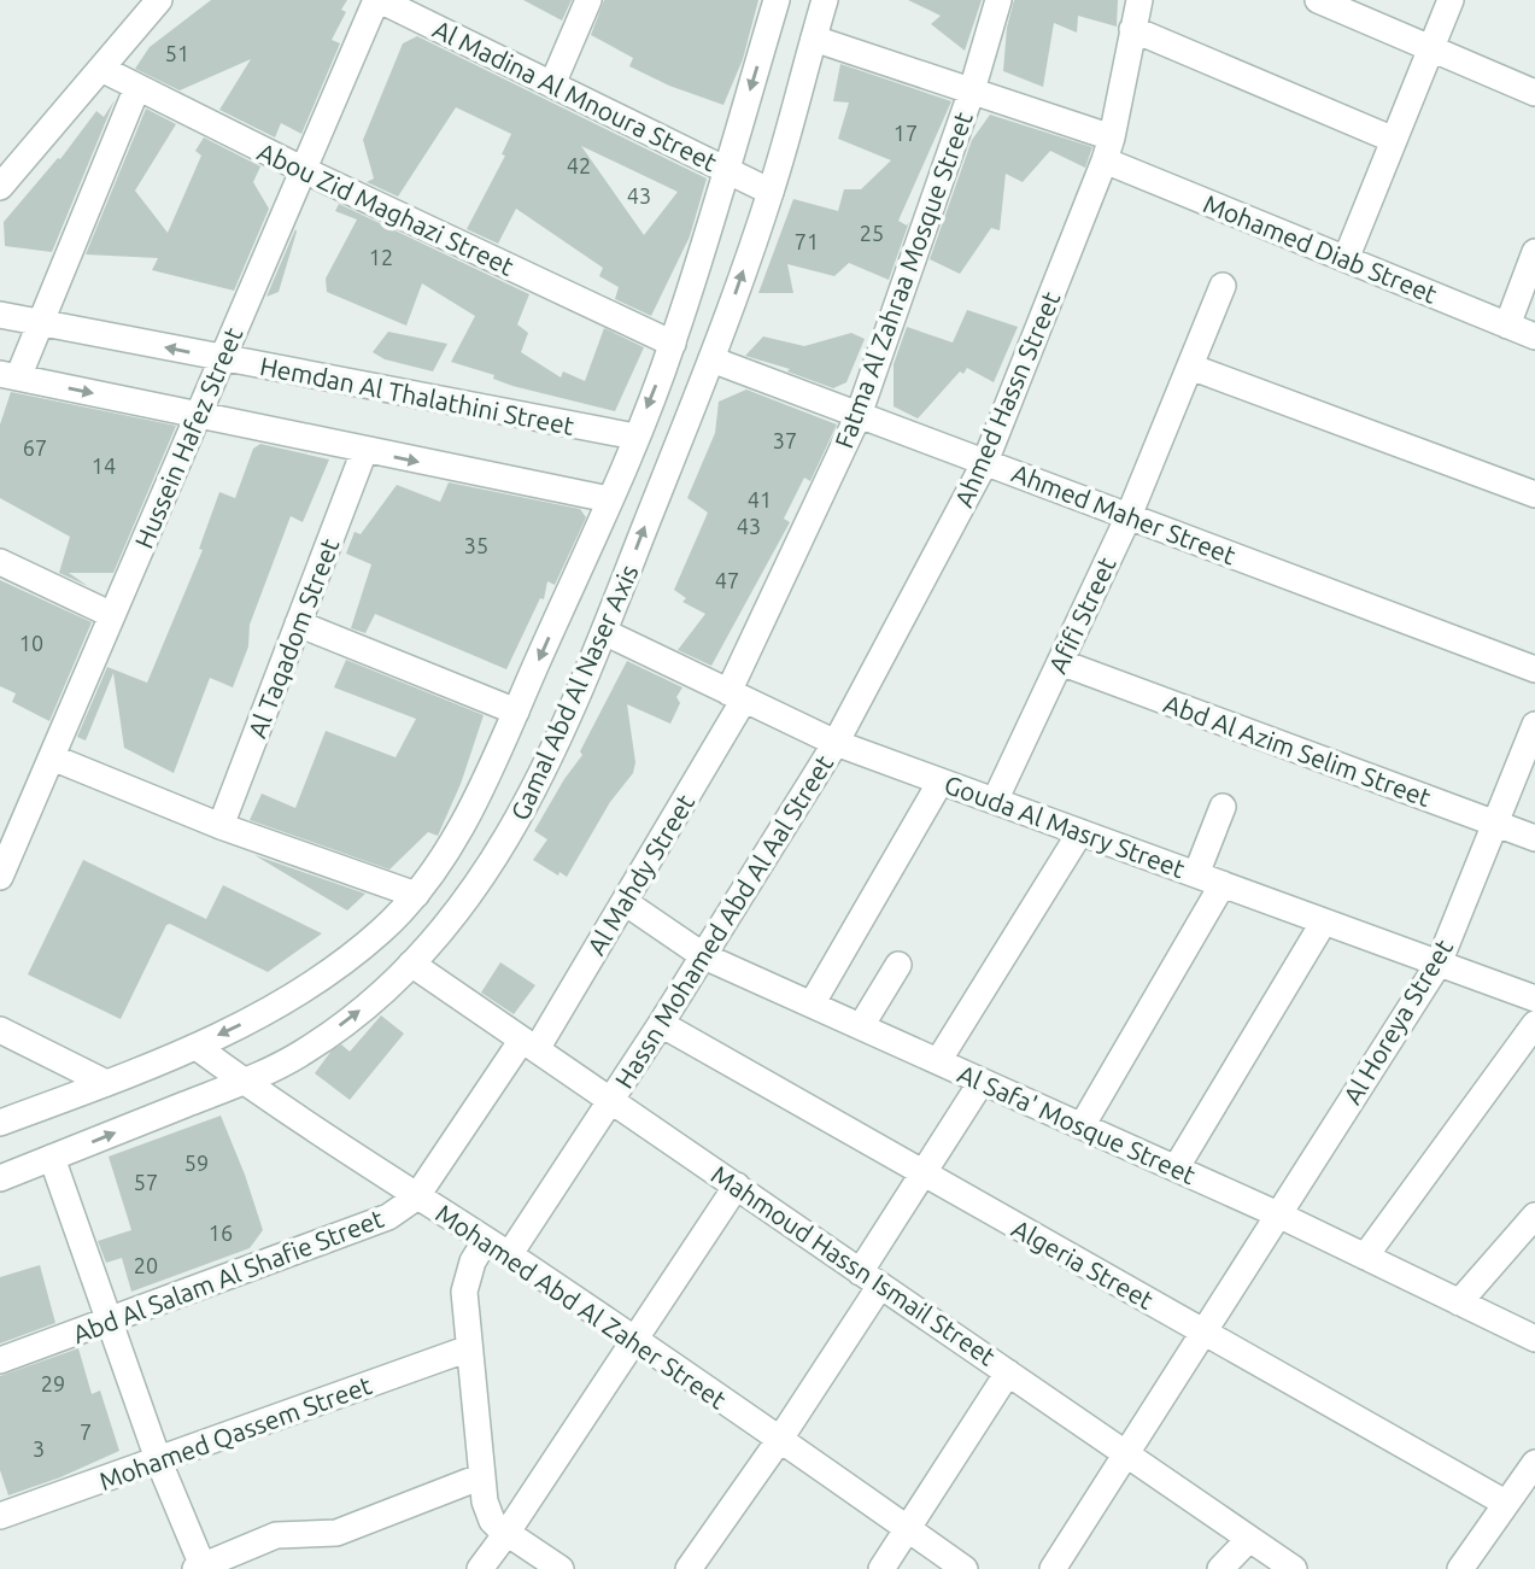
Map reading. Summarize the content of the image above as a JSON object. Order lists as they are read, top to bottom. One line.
{"streets":{"street":["Al Madina Al Mnoura Street","Abou Zid Maghazi Street","Mohamed Diab Street","Fatma Al Zahraa Mosque Street","Hemdan Al Thalathini Street","Ahmed Hassn Street","Hussein Hafez Street","Ahmed Maher Street","Afifi Street","Al Taqadom Street","Gamal Abd Al Naser Axis","Abd Al Azim Selim Street","Gouda Al Masry Street","Al Mahdy Street","Hassn Mohamed Abd Al Aal Street","Al Horeya Street","Al Safa' Mosque Street","Algeria Street","Mahmoud Hassn Ismail Street","Abd Al Salam Al Shafie Street","Mohamed Abd Al Zaher Street","Mohamed Qassem Street"]},"crossings":[["Al Madina Al Mnoura Street","Hussein Hafez Street"],["Al Madina Al Mnoura Street","Gamal Abd Al Naser Axis"],["Abou Zid Maghazi Street","Hussein Hafez Street"],["Abou Zid Maghazi Street","Gamal Abd Al Naser Axis"],["Mohamed Diab Street","Fatma Al Zahraa Mosque Street"],["Mohamed Diab Street","Ahmed Hassn Street"],["Mohamed Diab Street","Gamal Abd Al Naser Axis"],["Fatma Al Zahraa Mosque Street","Ahmed Maher Street"],["Fatma Al Zahraa Mosque Street","Gouda Al Masry Street"],["Fatma Al Zahraa Mosque Street","Al Mahdy Street"],["Hemdan Al Thalathini Street","Hussein Hafez Street"],["Hemdan Al Thalathini Street","Gamal Abd Al Naser Axis"],["Ahmed Hassn Street","Ahmed Maher Street"],["Ahmed Hassn Street","Gouda Al Masry Street"],["Ahmed Hassn Street","Hassn Mohamed Abd Al Aal Street"],["Ahmed Maher Street","Afifi Street"],["Ahmed Maher Street","Gamal Abd Al Naser Axis"],["Afifi Street","Abd Al Azim Selim Street"],["Afifi Street","Gouda Al Masry Street"],["Gamal Abd Al Naser Axis","Gouda Al Masry Street"],["Gamal Abd Al Naser Axis","Mahmoud Hassn Ismail Street"],["Gamal Abd Al Naser Axis","Mohamed Abd Al Zaher Street"],["Abd Al Azim Selim Street","Al Horeya Street"],["Gouda Al Masry Street","Al Mahdy Street"],["Gouda Al Masry Street","Hassn Mohamed Abd Al Aal Street"],["Gouda Al Masry Street","Al Horeya Street"],["Al Mahdy Street","Al Safa' Mosque Street"],["Al Mahdy Street","Mahmoud Hassn Ismail Street"],["Al Mahdy Street","Abd Al Salam Al Shafie Street"],["Hassn Mohamed Abd Al Aal Street","Al Safa' Mosque Street"],["Hassn Mohamed Abd Al Aal Street","Algeria Street"],["Hassn Mohamed Abd Al Aal Street","Mahmoud Hassn Ismail Street"],["Hassn Mohamed Abd Al Aal Street","Mohamed Abd Al Zaher Street"],["Al Horeya Street","Al Safa' Mosque Street"],["Al Horeya Street","Algeria Street"],["Al Horeya Street","Mahmoud Hassn Ismail Street"],["Mahmoud Hassn Ismail Street","Abd Al Salam Al Shafie Street"],["Abd Al Salam Al Shafie Street","Mohamed Abd Al Zaher Street"]],"house_numbers":["51","17","42","43","25","71","12","37","67","14","41","43","35","47","10","59","57","16","20","29","7","3"]}
